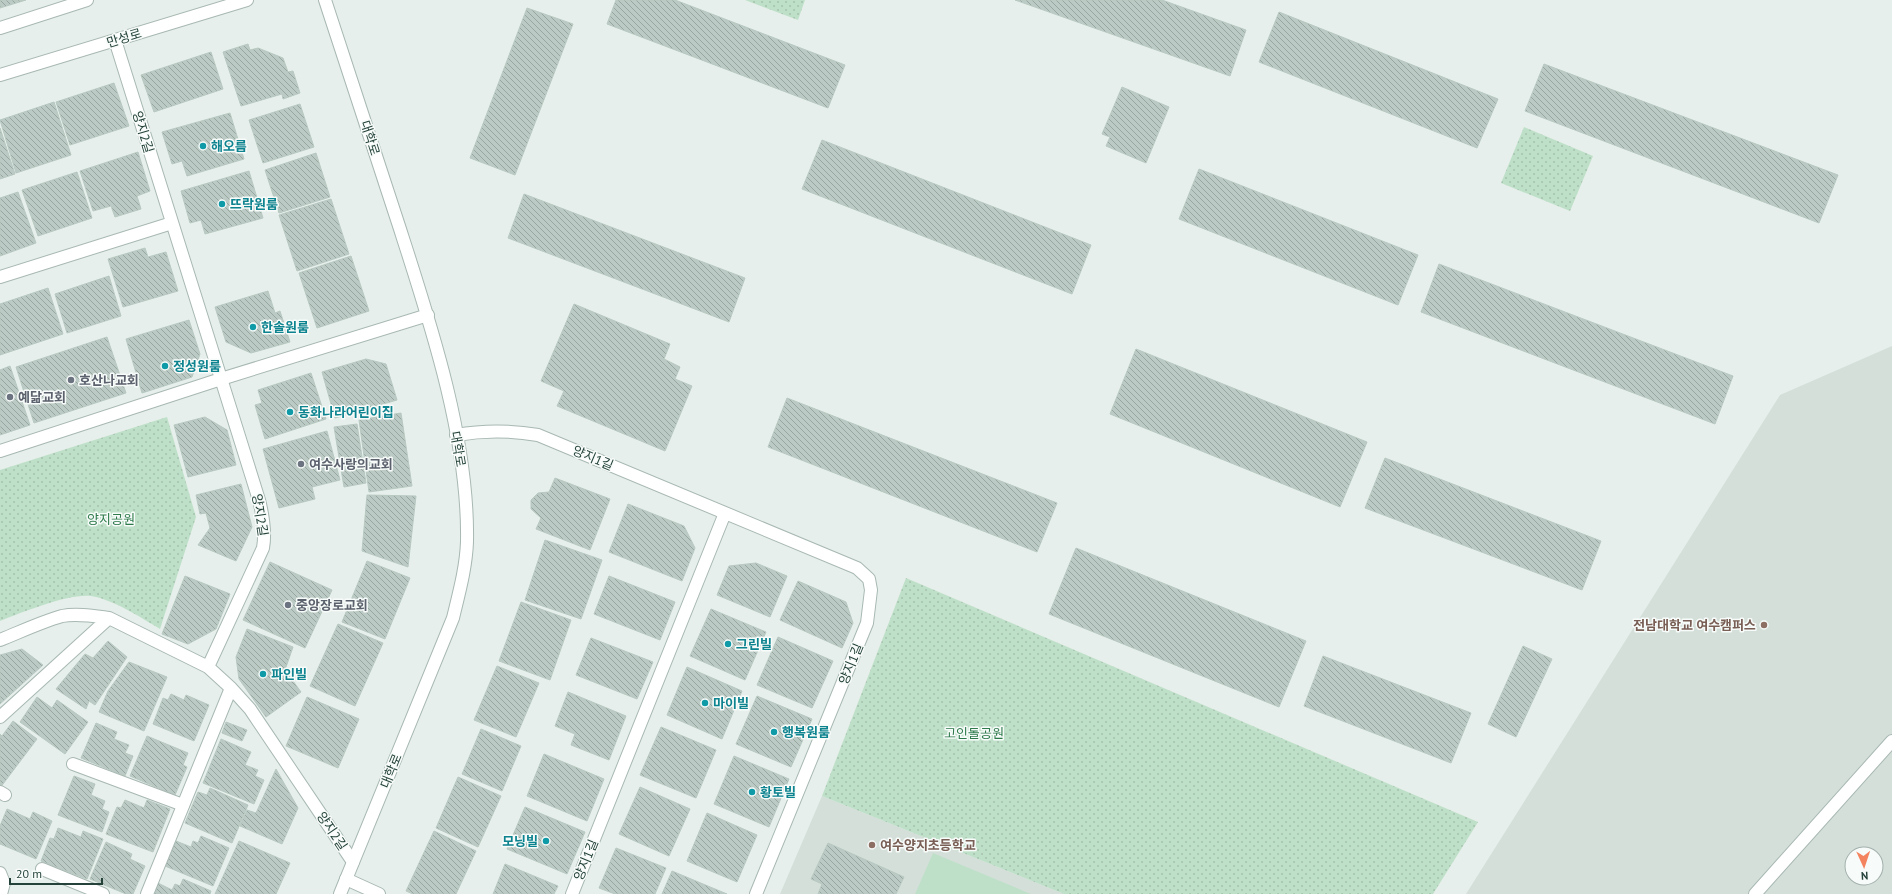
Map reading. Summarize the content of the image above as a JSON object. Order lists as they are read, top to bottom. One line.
{"streets":{"street":["만성로","양지2길","대학로","양지1길"]},"crossings":[["만성로","양지2길"],["양지2길","대학로"],["대학로","양지1길"]],"parks":["양지공원","고인돌공원"],"places":["해오름","뜨락원룸","한솔원룸","정성원룸","호산나교회","예닮교회","동화나라어린이집","여수사랑의교회","중앙장로교회","전남대학교 여수캠퍼스","그린빌","파인빌","마이빌","행복원룸","황토빌","모닝빌","여수양지초등학교"],"scale_bar":"20 m","north":"bottom"}
